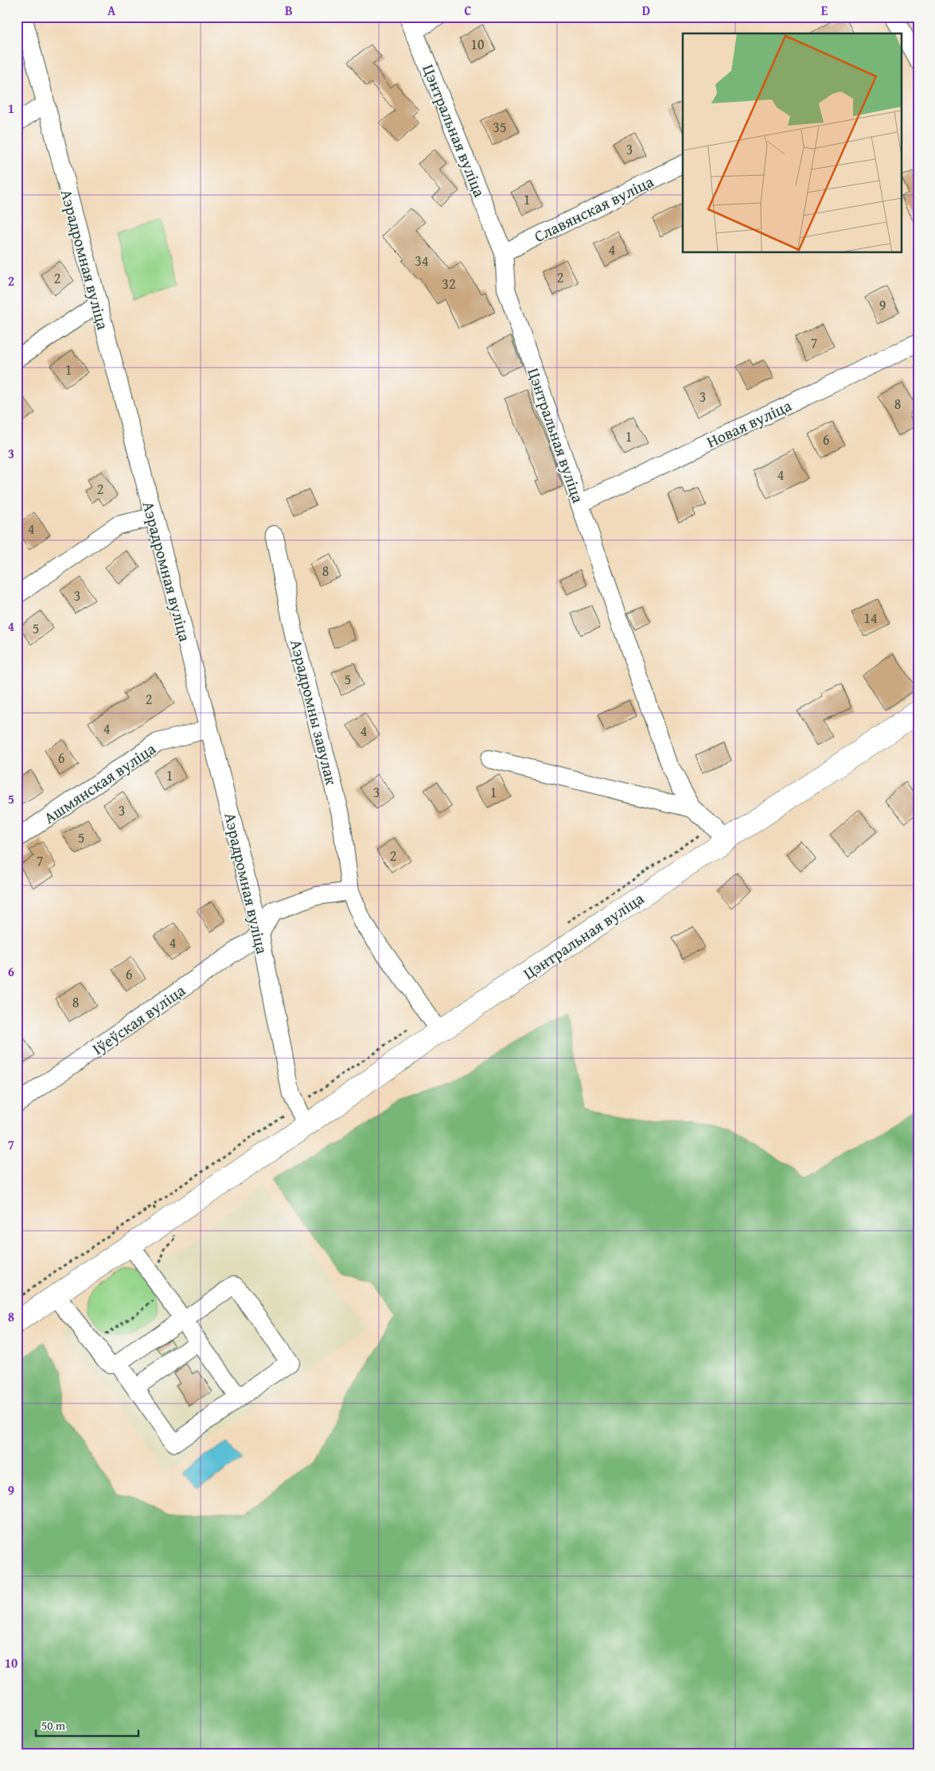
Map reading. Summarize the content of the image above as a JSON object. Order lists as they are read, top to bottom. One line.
{"streets":{"main road":["Цэнтральная вуліца"],"street":["Славянская вуліца","Аэрадромная вуліца","Новая вуліца","Аэрадромны завулак","Ашмянская вуліца","Іўеўская вуліца"]},"crossings":[["Цэнтральная вуліца","Славянская вуліца"],["Цэнтральная вуліца","Аэрадромная вуліца"],["Цэнтральная вуліца","Новая вуліца"],["Цэнтральная вуліца","Аэрадромны завулак"],["Аэрадромная вуліца","Ашмянская вуліца"],["Аэрадромная вуліца","Іўеўская вуліца"]],"house_numbers":["10","35","3","1","4","34","2","2","32","9","7","1","3","8","1","6","4","2","4","8","3","14","5","5","2","4","4","6","1","3","1","3","5","2","7","4","6","8"],"scale_bar":"50 m","grid":{"columns":["A","B","C","D","E"],"rows":["1","2","3","4","5","6","7","8","9","10"]}}
